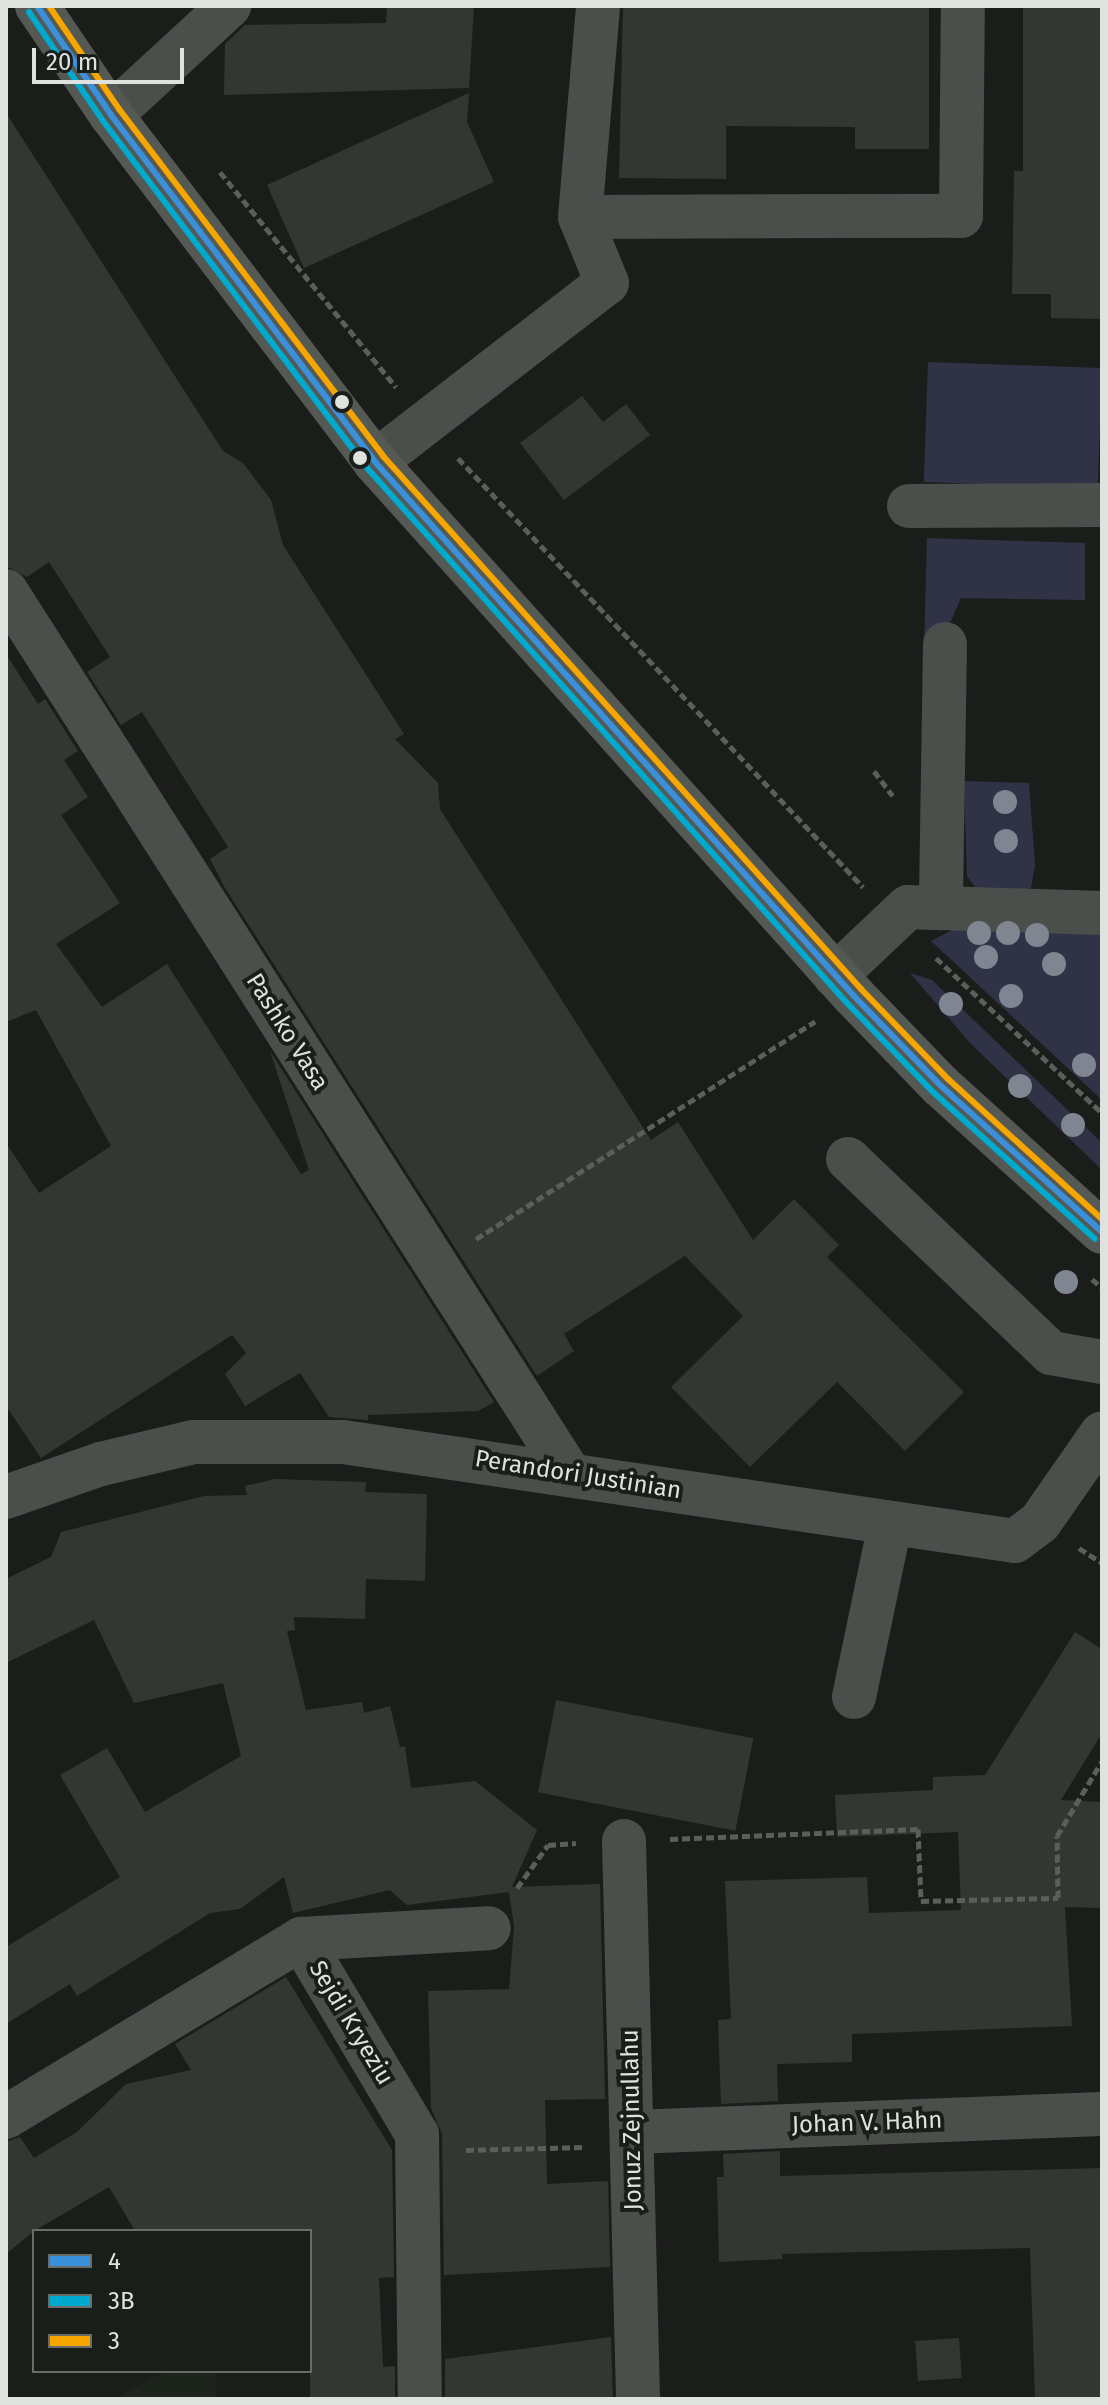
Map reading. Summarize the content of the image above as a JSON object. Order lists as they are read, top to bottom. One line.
{"streets":{"street":["Pashko Vasa","Perandori Justinian","Sejdi Kryeziu","Jonuz Zejnullahu","Johan V. Hahn"]},"crossings":[["Pashko Vasa","Perandori Justinian"],["Jonuz Zejnullahu","Johan V. Hahn"]],"lines":["transit line 4","transit line 3","transit line 3B"],"legend":["4","3B","3"],"scale_bar":"20 m"}
